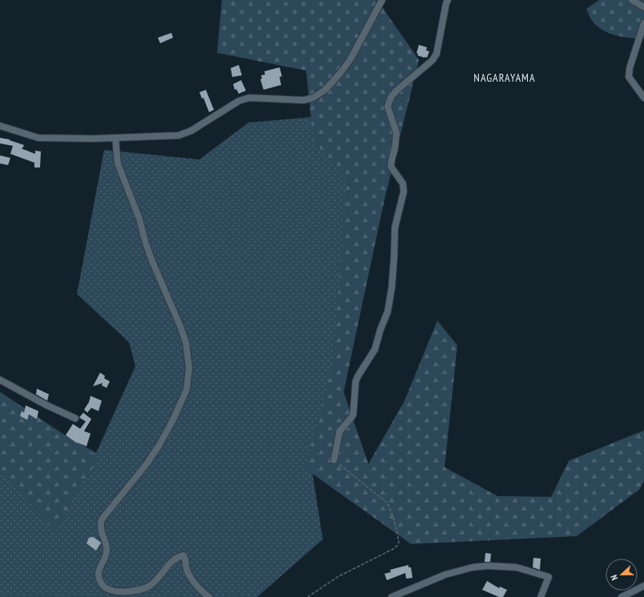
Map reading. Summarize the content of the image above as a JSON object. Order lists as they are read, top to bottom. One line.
{"districts":["NAGARAYAMA"],"north":"left"}
